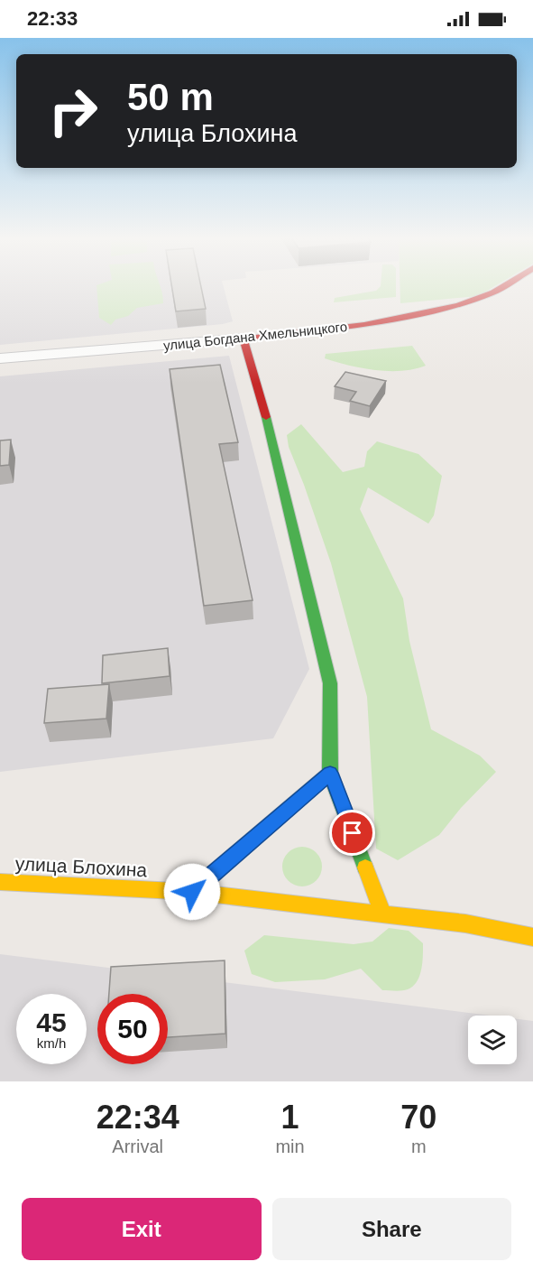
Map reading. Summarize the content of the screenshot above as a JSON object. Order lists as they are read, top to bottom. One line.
{"streets":{"main road":["улица Богдана Хмельницкого","улица Блохина"]},"page":{"status":"22:33","turn":["50 m","улица Блохина"],"speed":"45 km/h","limit":"50","eta":["22:34","Arrival","1","min","70","m"],"buttons":["Exit","Share"]}}
